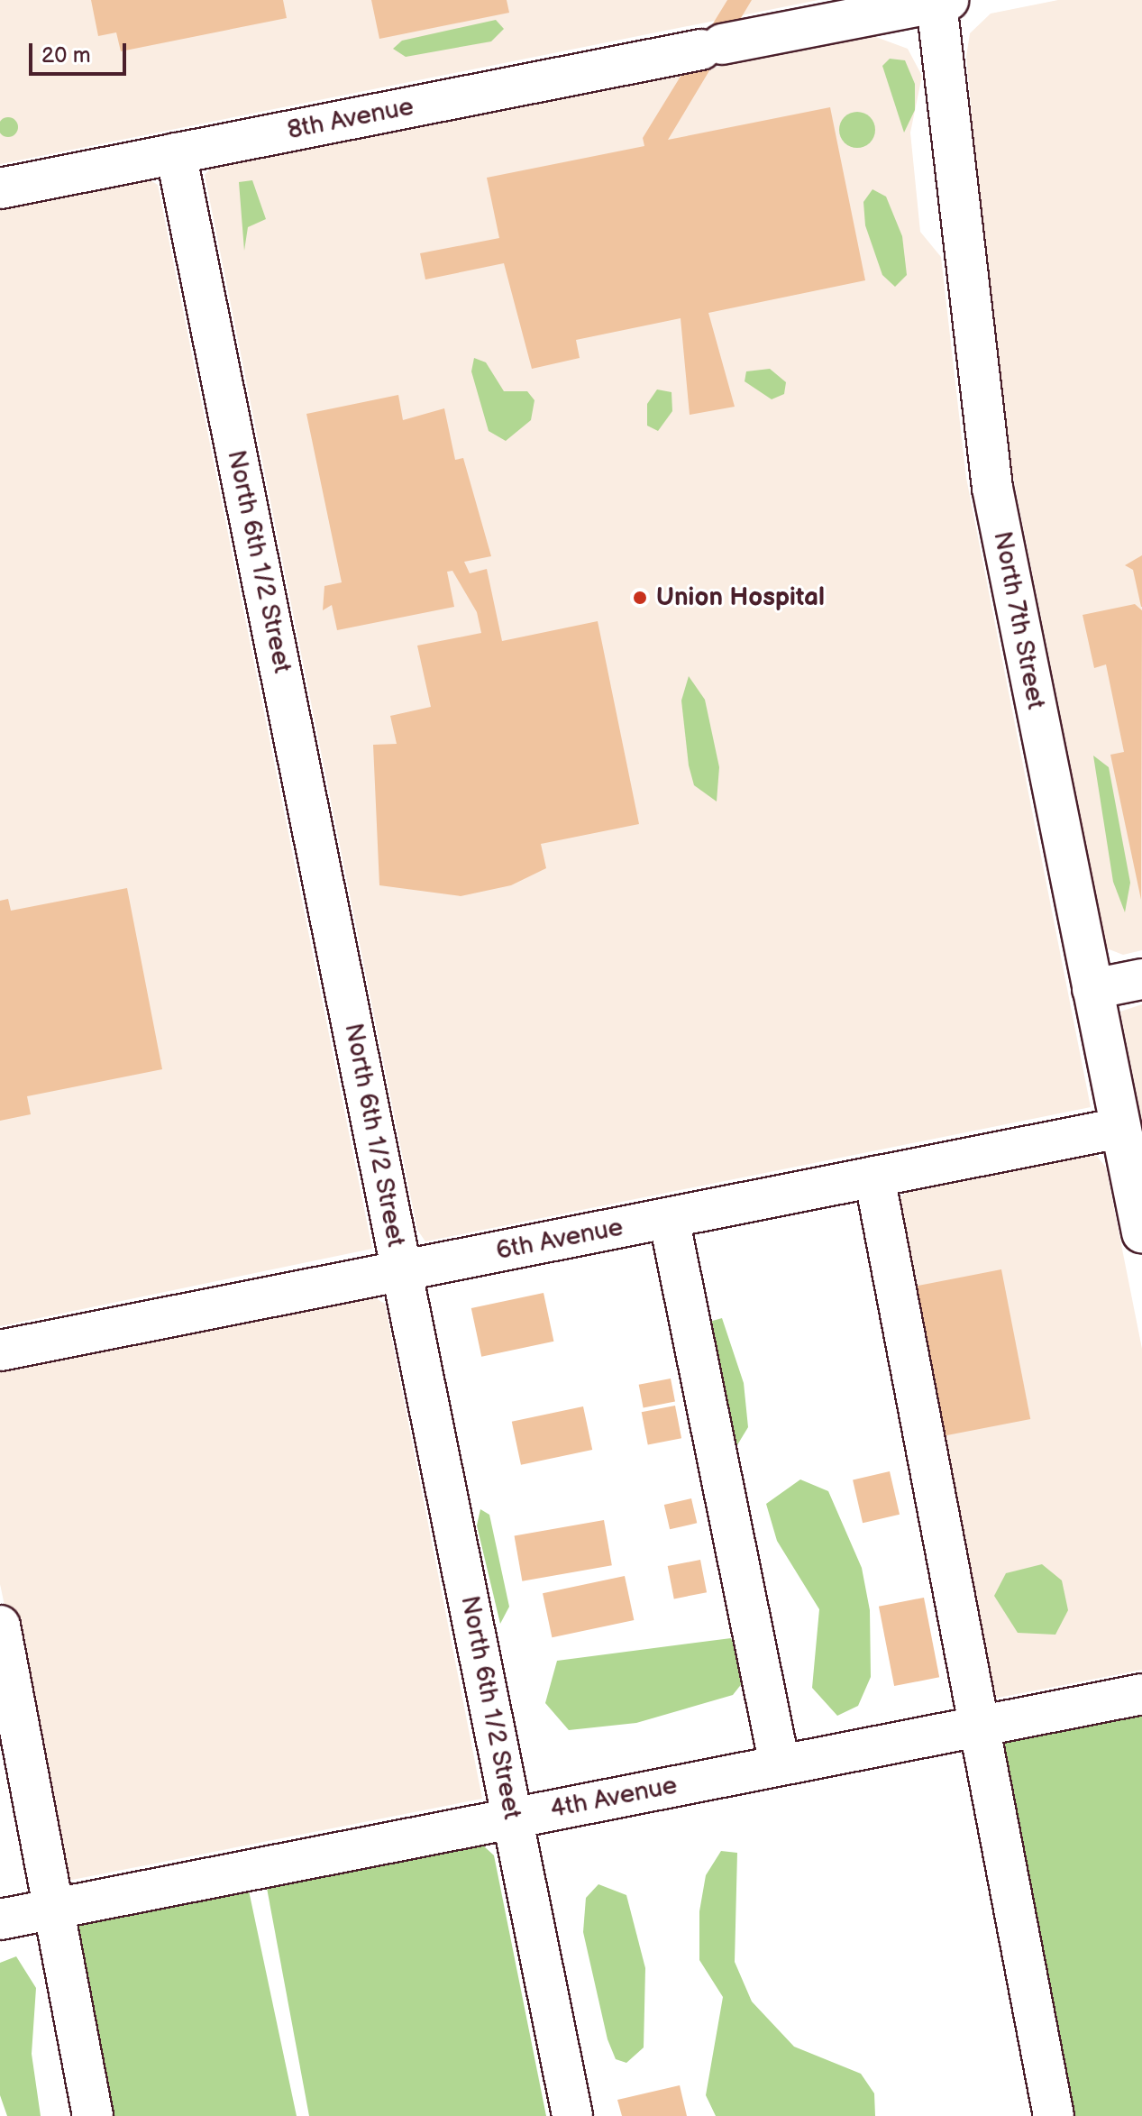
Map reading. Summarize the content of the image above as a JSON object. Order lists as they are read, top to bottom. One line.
{"streets":{"street":["8th Avenue","North 6th 1/2 Street","North 7th Street","6th Avenue","4th Avenue"]},"crossings":[["8th Avenue","North 6th 1/2 Street"],["8th Avenue","North 7th Street"],["North 6th 1/2 Street","6th Avenue"],["North 6th 1/2 Street","4th Avenue"],["North 7th Street","6th Avenue"]],"places":["Union Hospital"],"scale_bar":"20 m"}
